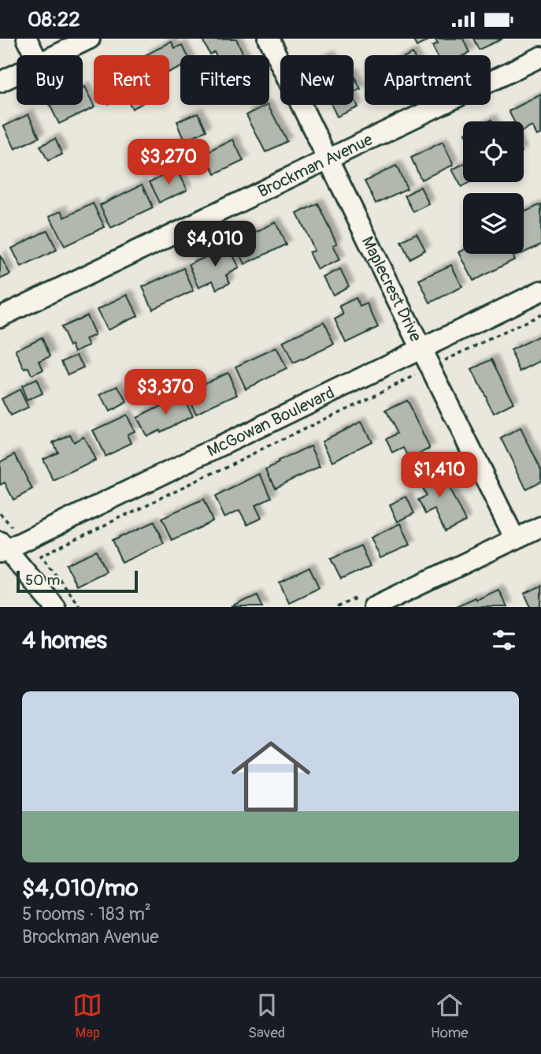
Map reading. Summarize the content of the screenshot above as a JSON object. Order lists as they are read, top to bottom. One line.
{"streets":{"street":["Brockman Avenue","Maplecrest Drive","McGowan Boulevard"]},"crossings":[["Brockman Avenue","Maplecrest Drive"],["Maplecrest Drive","McGowan Boulevard"]],"scale_bar":"50 m","page":{"status":"08:22","chip":["Buy","Rent","Filters","New","Apartment"],"price":["$3,270","$4,010","$3,370","$1,410"],"scale":"50 m","heading":"4 homes","list":[{"name":"$4,010/mo","note":"5 rooms · 183 m² · Brockman Avenue"}],"tabs":["Map","Saved","Home"]}}
